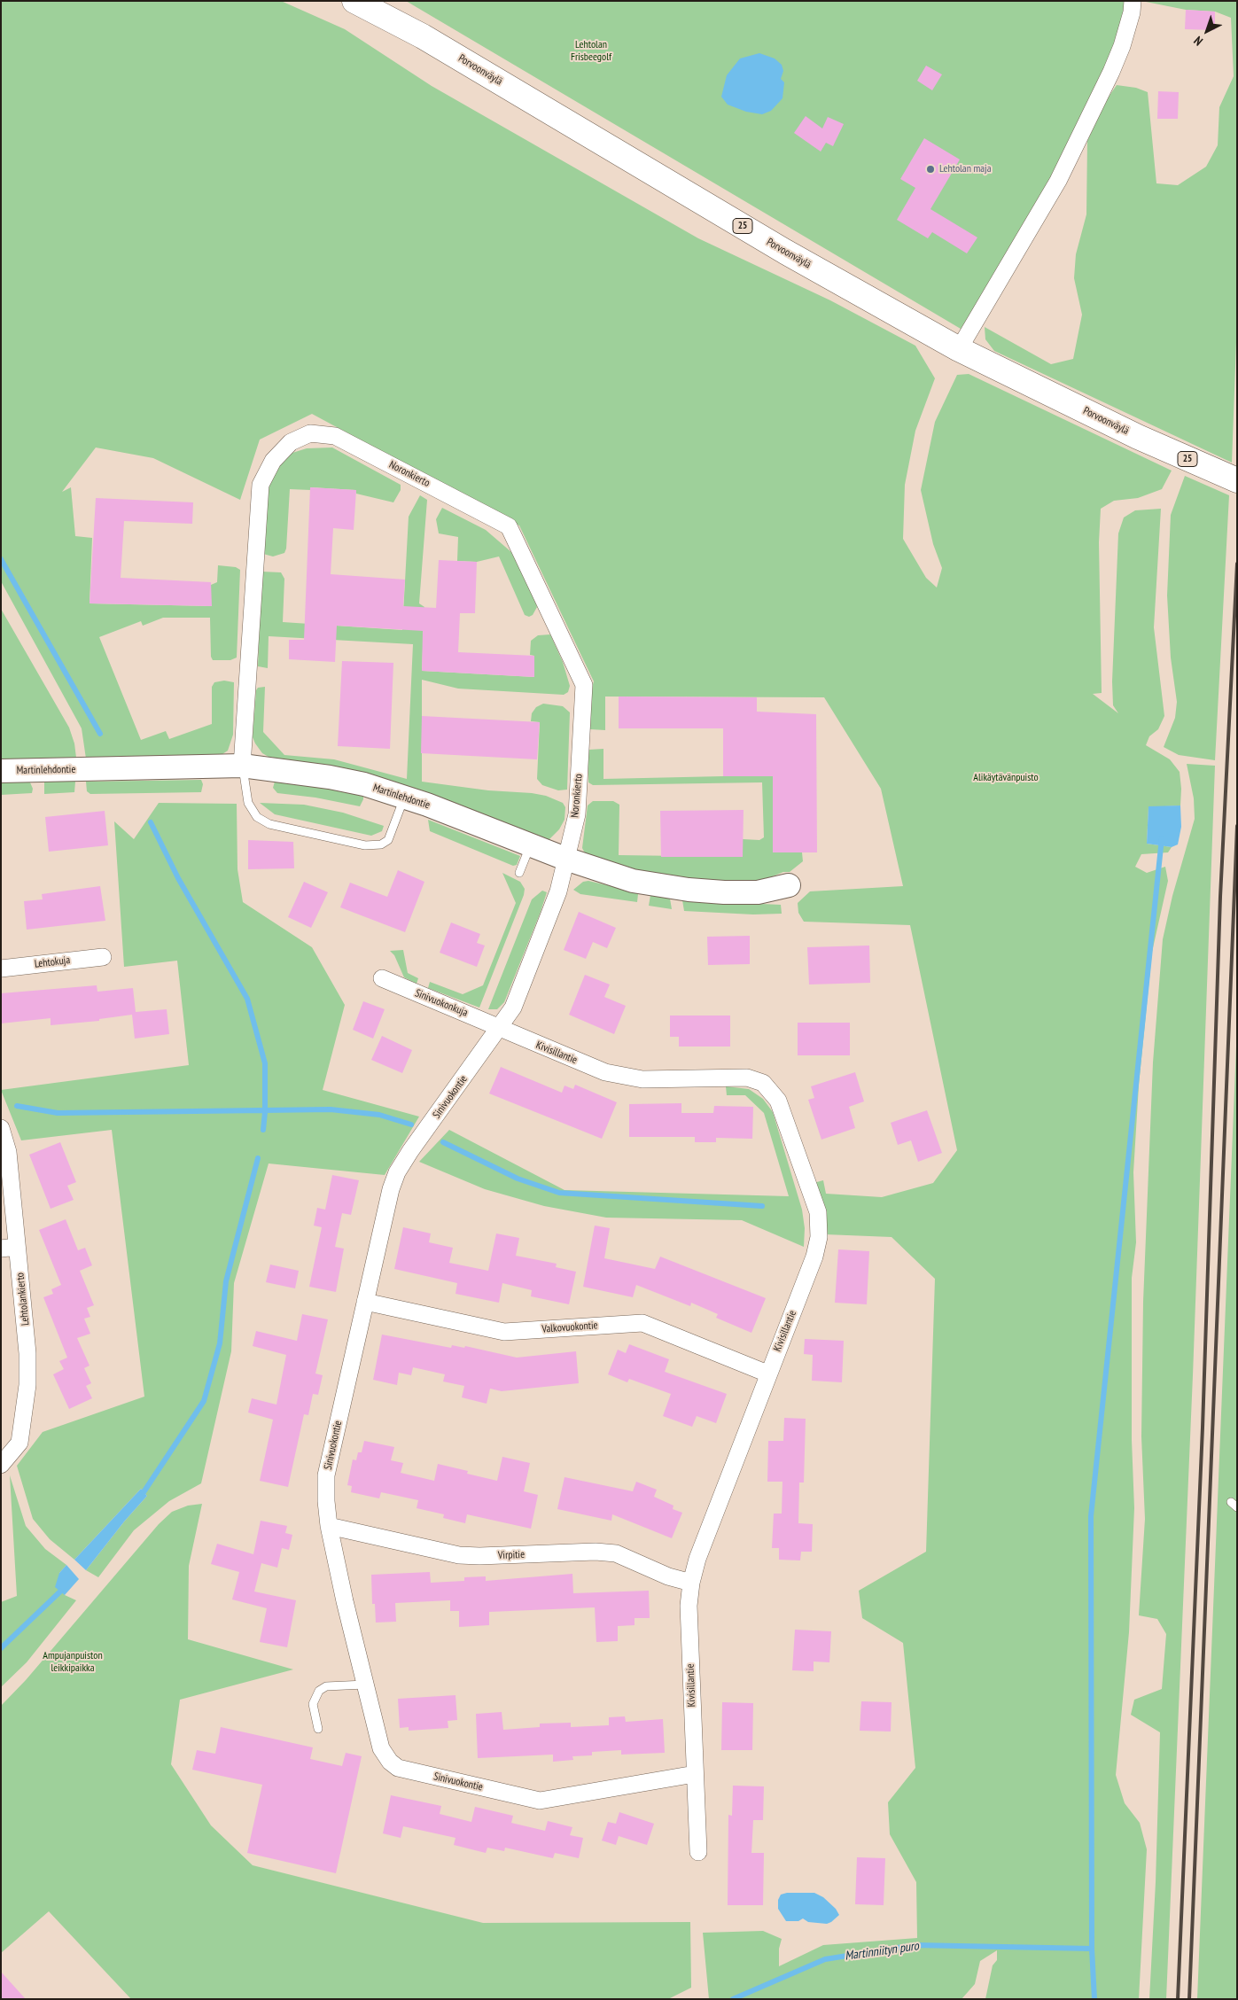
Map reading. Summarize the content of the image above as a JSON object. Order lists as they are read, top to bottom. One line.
{"streets":{"highway":["Porvoonväylä","25"],"street":["Noronkierto","Martinlehdontie","Lehtokuja","Sinivuokonkuja","Kivisillantie","Sinivuokontie","Lehtolankierto","Valkovuokontie","Virpitie"]},"crossings":[["Noronkierto","Martinlehdontie"],["Noronkierto","Sinivuokontie"],["Martinlehdontie","Sinivuokontie"],["Sinivuokonkuja","Kivisillantie"],["Sinivuokonkuja","Sinivuokontie"],["Kivisillantie","Sinivuokontie"],["Kivisillantie","Valkovuokontie"],["Kivisillantie","Virpitie"],["Sinivuokontie","Valkovuokontie"],["Sinivuokontie","Virpitie"]],"water":["Martinniityn puro"],"parks":["Lehtolan Frisbeegolf","Alikäytävänpuisto","Ampujanpuiston leikkipaikka"],"places":["Lehtolan maja"],"north":"bottom left"}
